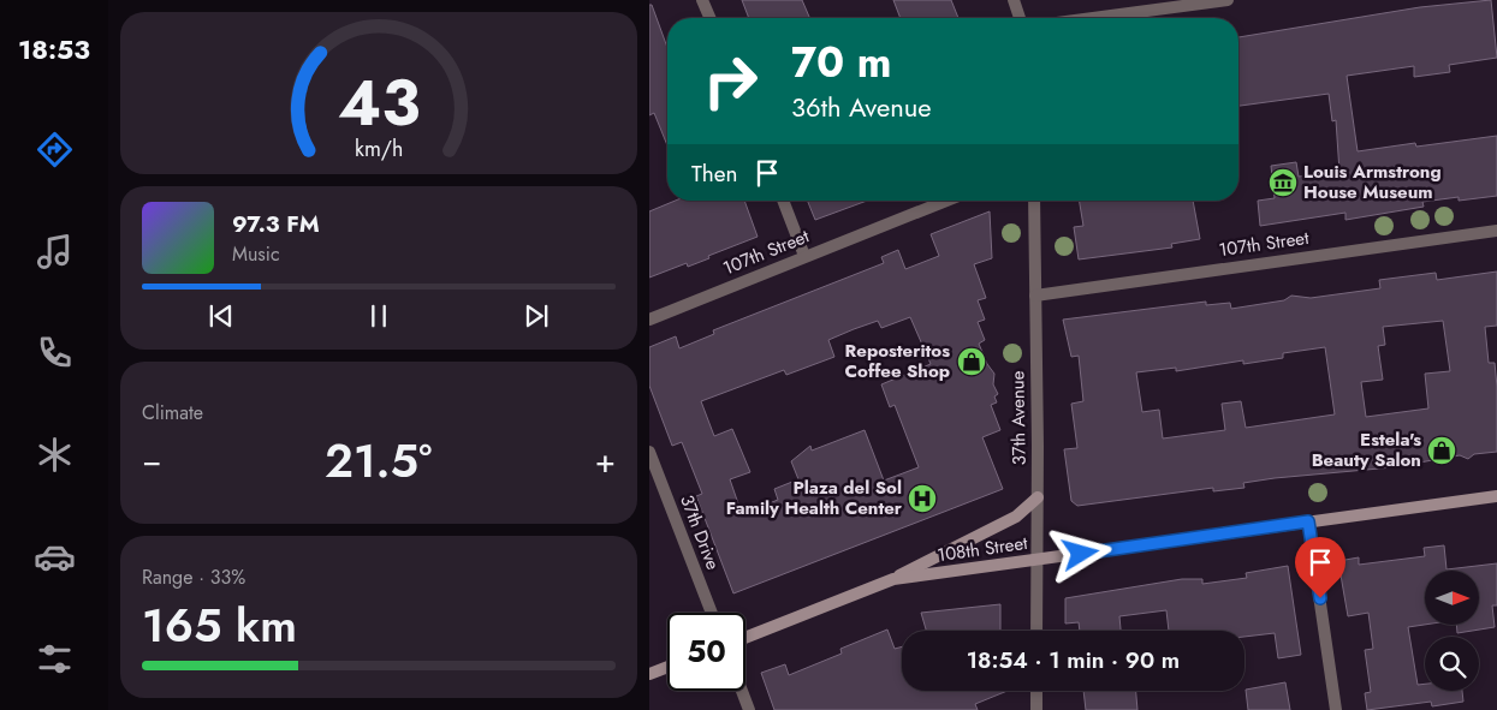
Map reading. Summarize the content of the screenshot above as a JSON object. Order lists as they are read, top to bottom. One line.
{"streets":{"main road":["108th Street"],"street":["107th Street","37th Avenue","37th Drive"]},"crossings":[["107th Street","37th Avenue"],["37th Avenue","108th Street"]],"places":{"museum":["Louis Armstrong House Museum"],"shop":["Reposteritos Coffee Shop","Estela's Beauty Salon"],"hospital":["Plaza del Sol Family Health Center"]},"north":"right","page":{"tabs":"18:53","turn":["70 m","36th Avenue"],"then":"Then","song":["97.3 FM","Music"],"tile":["Climate",["Range · 33%","165 km"]],"heat":["−","21.5°","+"],"limit":"50","trip":"18:54 · 1 min · 90 m","gauge":["43","km/h"]}}
